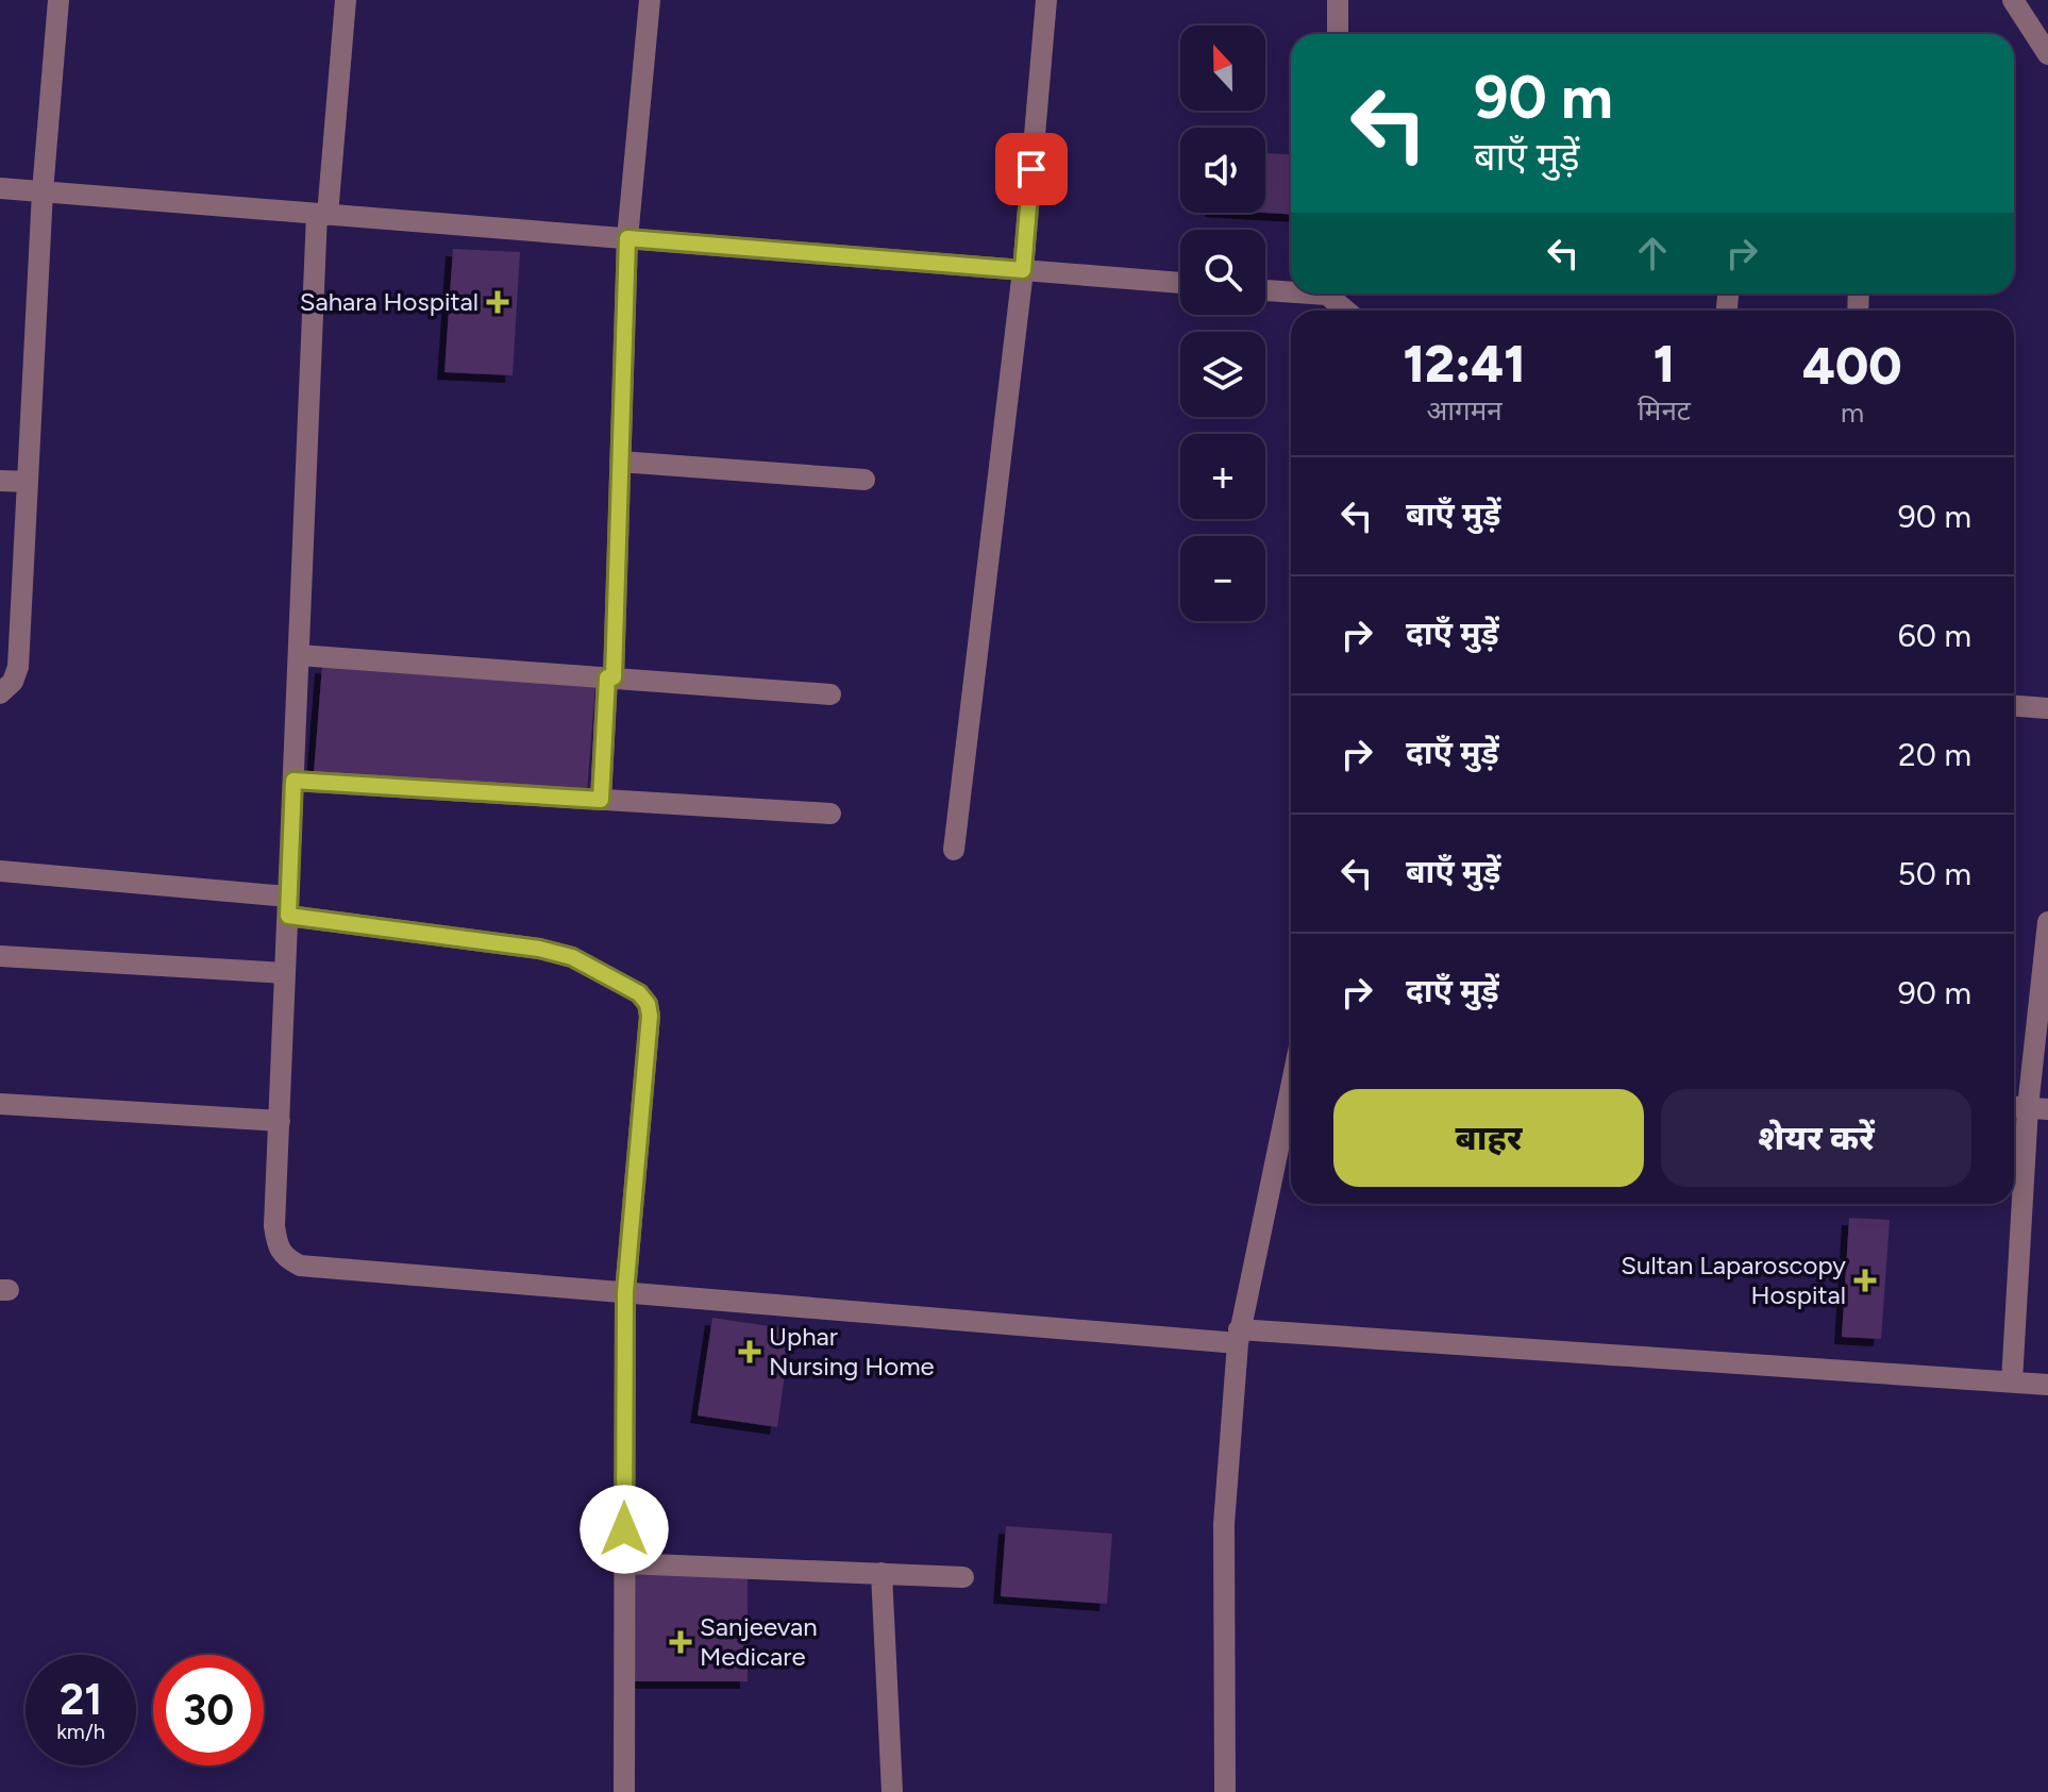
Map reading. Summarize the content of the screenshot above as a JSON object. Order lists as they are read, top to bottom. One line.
{"places":{"health":["Sahara Hospital","Sultan Laparoscopy Hospital","Uphar Nursing Home","Sanjeevan Medicare"]},"north":"top","page":{"map_buttons":["+","−"],"turn":["90 m","बाएँ मुड़ें"],"eta":["12:41","आगमन","1","मिनट","400","m"],"list":[{"name":"बाएँ मुड़ें","value":"90 m"},{"name":"दाएँ मुड़ें","value":"60 m"},{"name":"दाएँ मुड़ें","value":"20 m"},{"name":"बाएँ मुड़ें","value":"50 m"},{"name":"दाएँ मुड़ें","value":"90 m"}],"buttons":["बाहर","शेयर करें"],"speed":"21 km/h","limit":"30"}}
